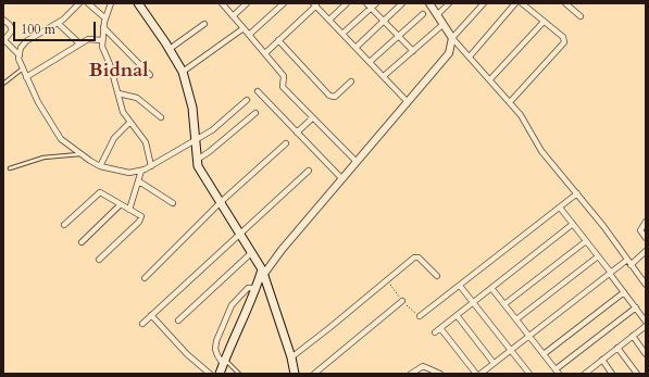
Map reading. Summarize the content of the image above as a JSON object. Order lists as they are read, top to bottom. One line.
{"districts":["Bidnal"],"scale_bar":"100 m"}
